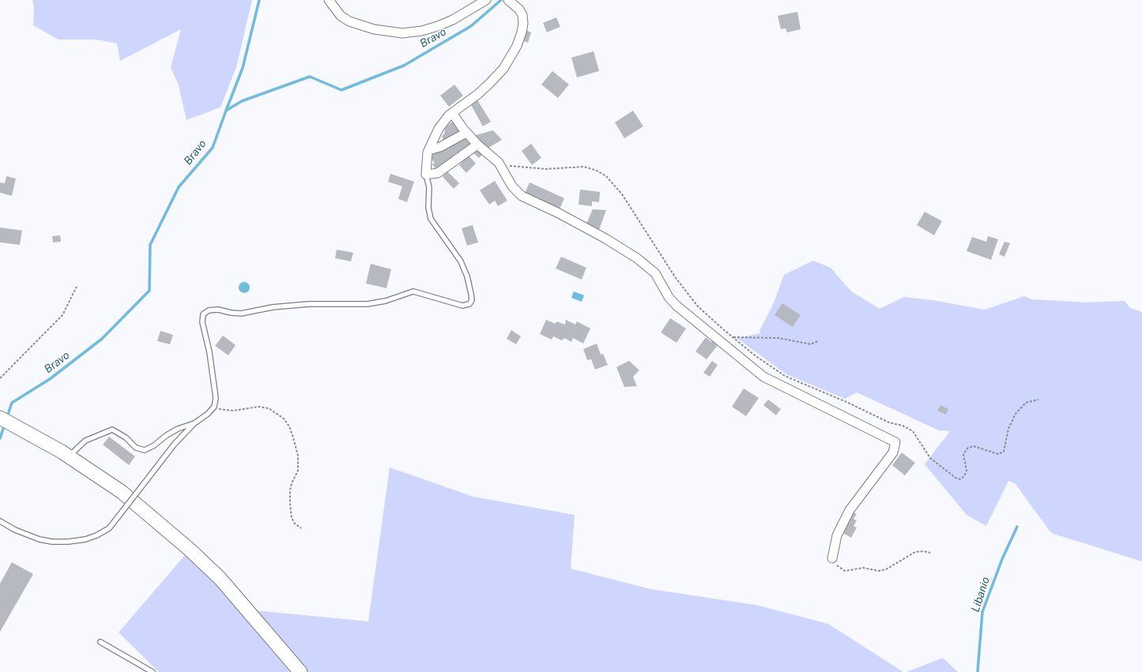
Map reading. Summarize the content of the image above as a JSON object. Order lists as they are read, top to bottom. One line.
{"water":["Bravo","Libanio"]}
